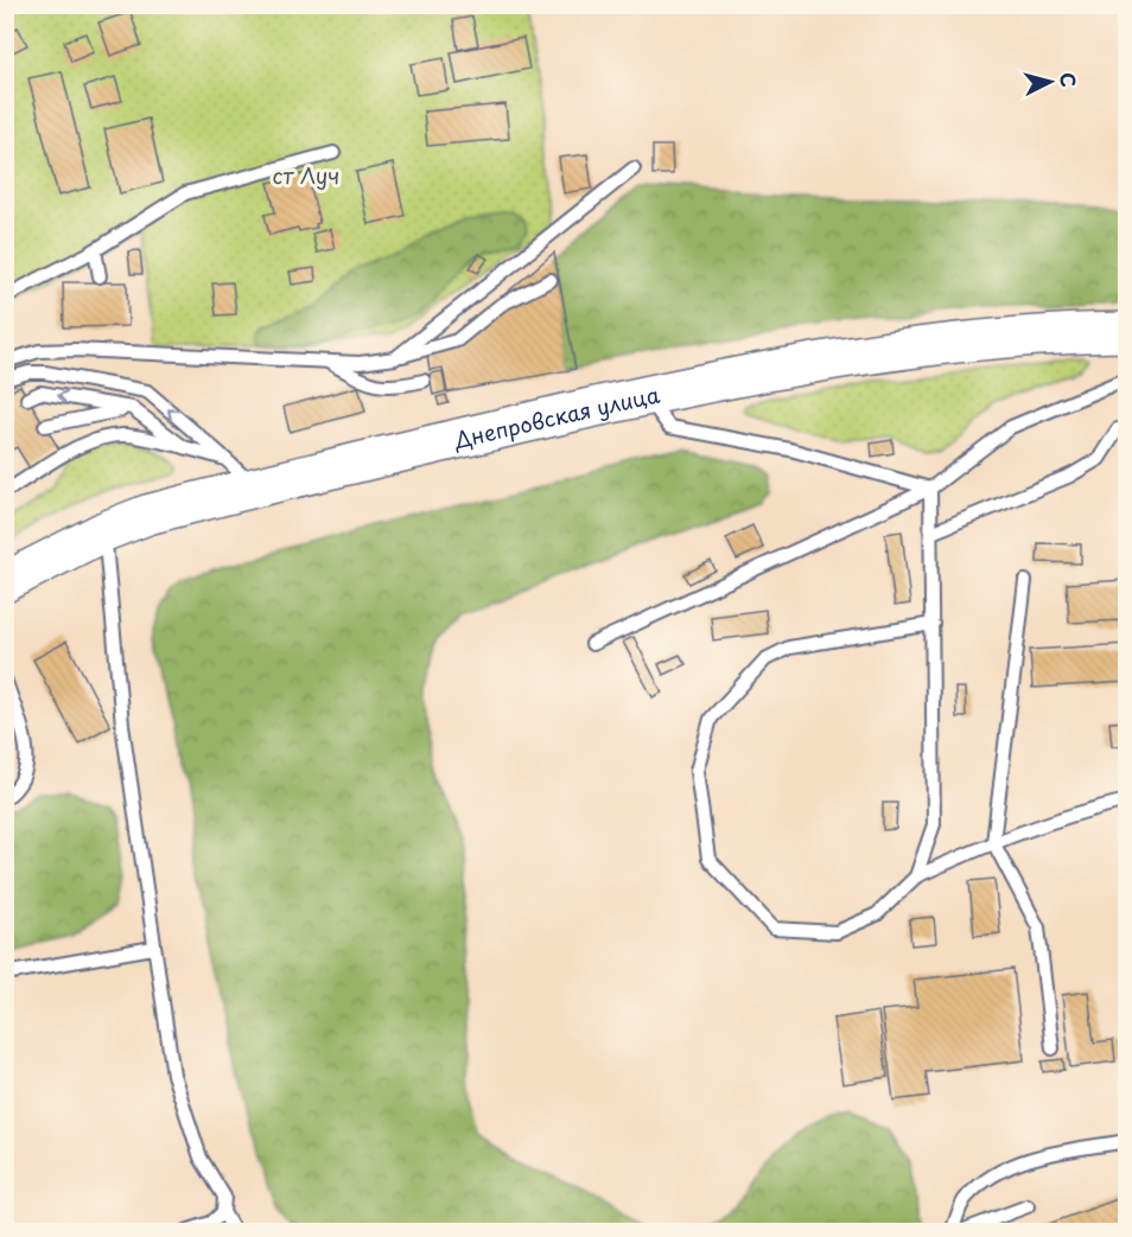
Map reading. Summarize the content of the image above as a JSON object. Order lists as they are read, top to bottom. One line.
{"streets":{"main road":["Днепровская улица"]},"parks":["ст Луч"],"north":"right"}
